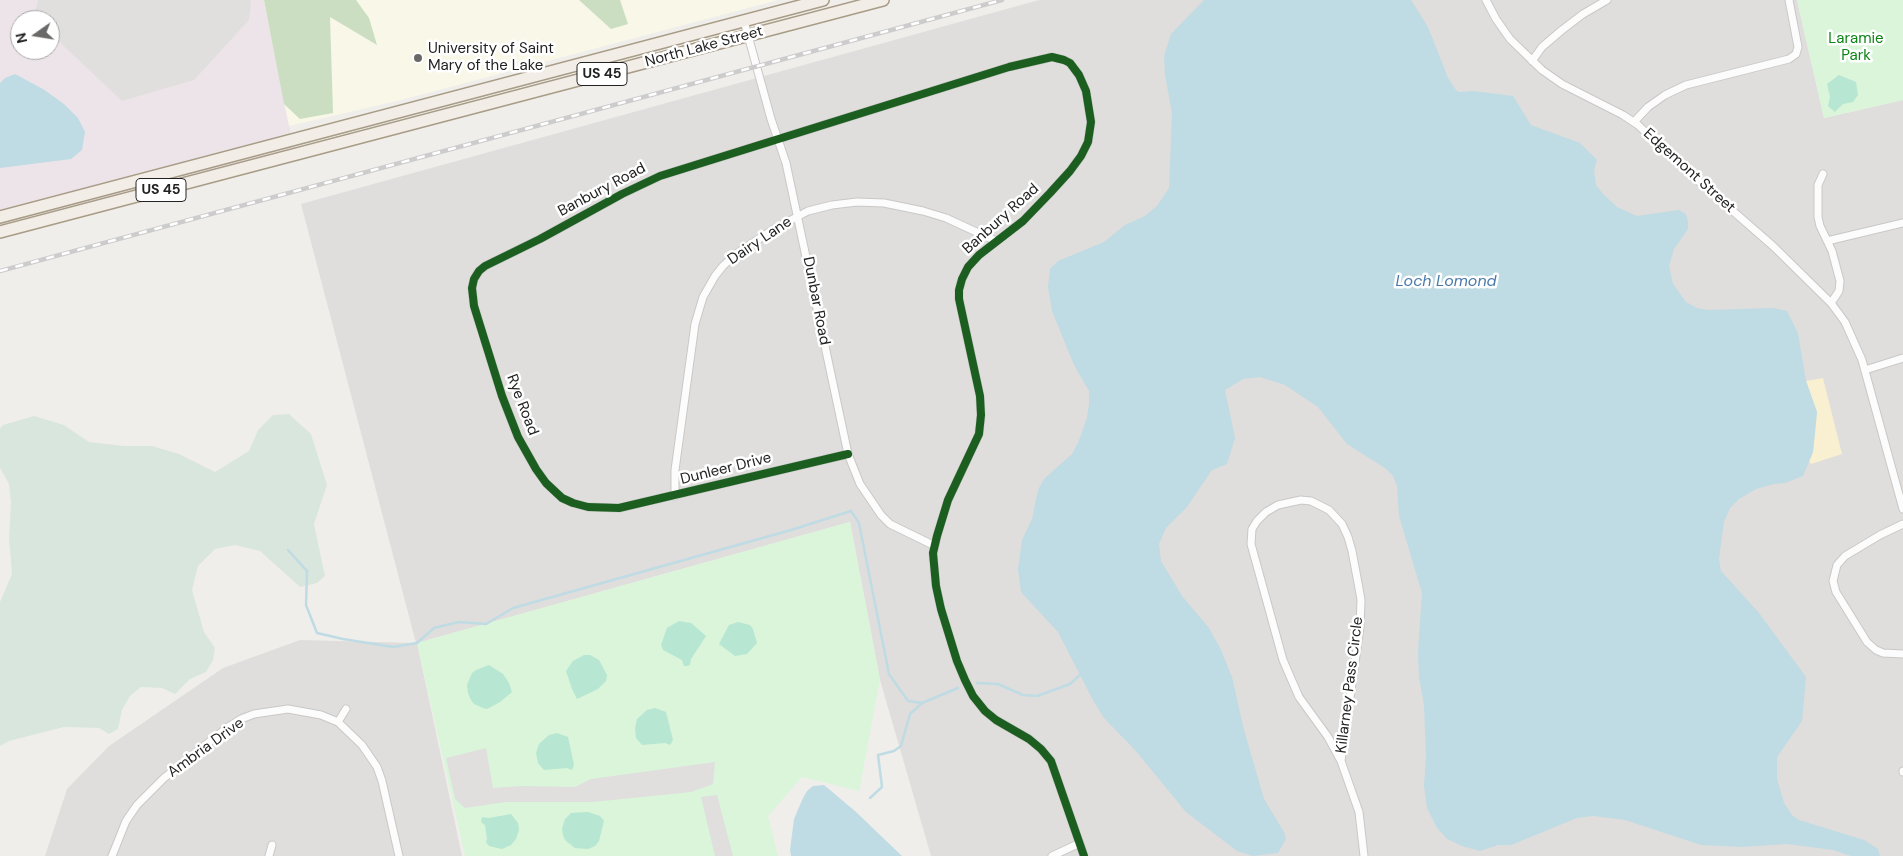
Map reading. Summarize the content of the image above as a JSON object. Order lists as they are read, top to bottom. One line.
{"streets":{"main road":["North Lake Street","US 45"],"street":["Edgemont Street","Banbury Road","Dairy Lane","Dunbar Road","Rye Road","Dunleer Drive","Killarney Pass Circle","Ambria Drive"]},"crossings":[["North Lake Street","Dunbar Road"],["Banbury Road","Dairy Lane"],["Banbury Road","Dunbar Road"],["Banbury Road","Rye Road"],["Dairy Lane","Dunbar Road"],["Dairy Lane","Dunleer Drive"],["Dunbar Road","Dunleer Drive"],["Rye Road","Dunleer Drive"]],"water":["Loch Lomond"],"parks":["Laramie Park"],"places":["University of Saint Mary of the Lake"],"north":"left"}
